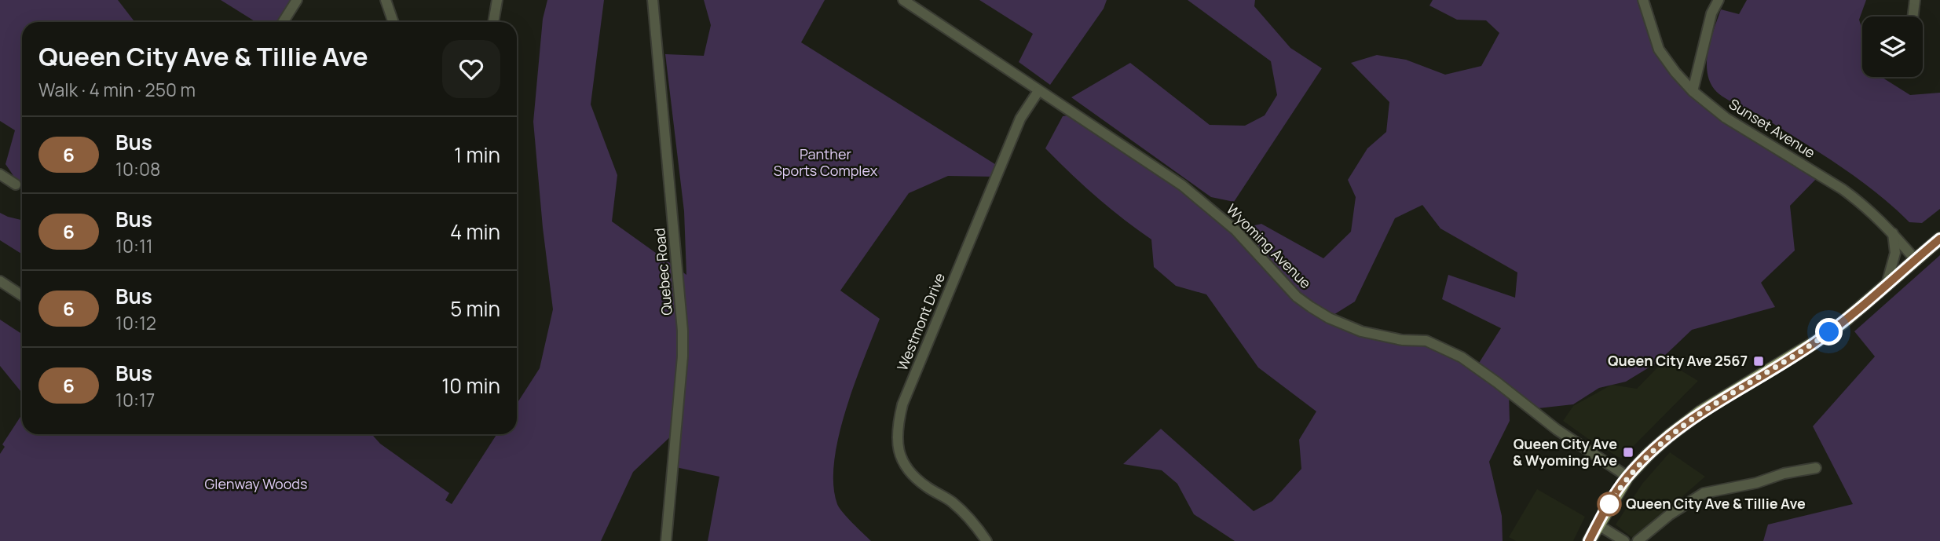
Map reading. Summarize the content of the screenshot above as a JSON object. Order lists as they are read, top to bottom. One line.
{"streets":{"street":["Sunset Avenue","Wyoming Avenue","Quebec Road","Westmont Drive"]},"crossings":[["Wyoming Avenue","Westmont Drive"]],"parks":["Panther Sports Complex","Glenway Woods"],"places":{"transit":["Queen City Ave 2567","Queen City Ave & Wyoming Ave"],"other":["Queen City Ave & Tillie Ave"]},"lines":["bus line 6"],"page":{"heading":["Queen City Ave & Tillie Ave","Walk · 4 min · 250 m"],"list":[{"mark":"6","name":"Bus","note":"10:08","value":"1 min"},{"mark":"6","name":"Bus","note":"10:11","value":"4 min"},{"mark":"6","name":"Bus","note":"10:12","value":"5 min"},{"mark":"6","name":"Bus","note":"10:17","value":"10 min"}]}}
